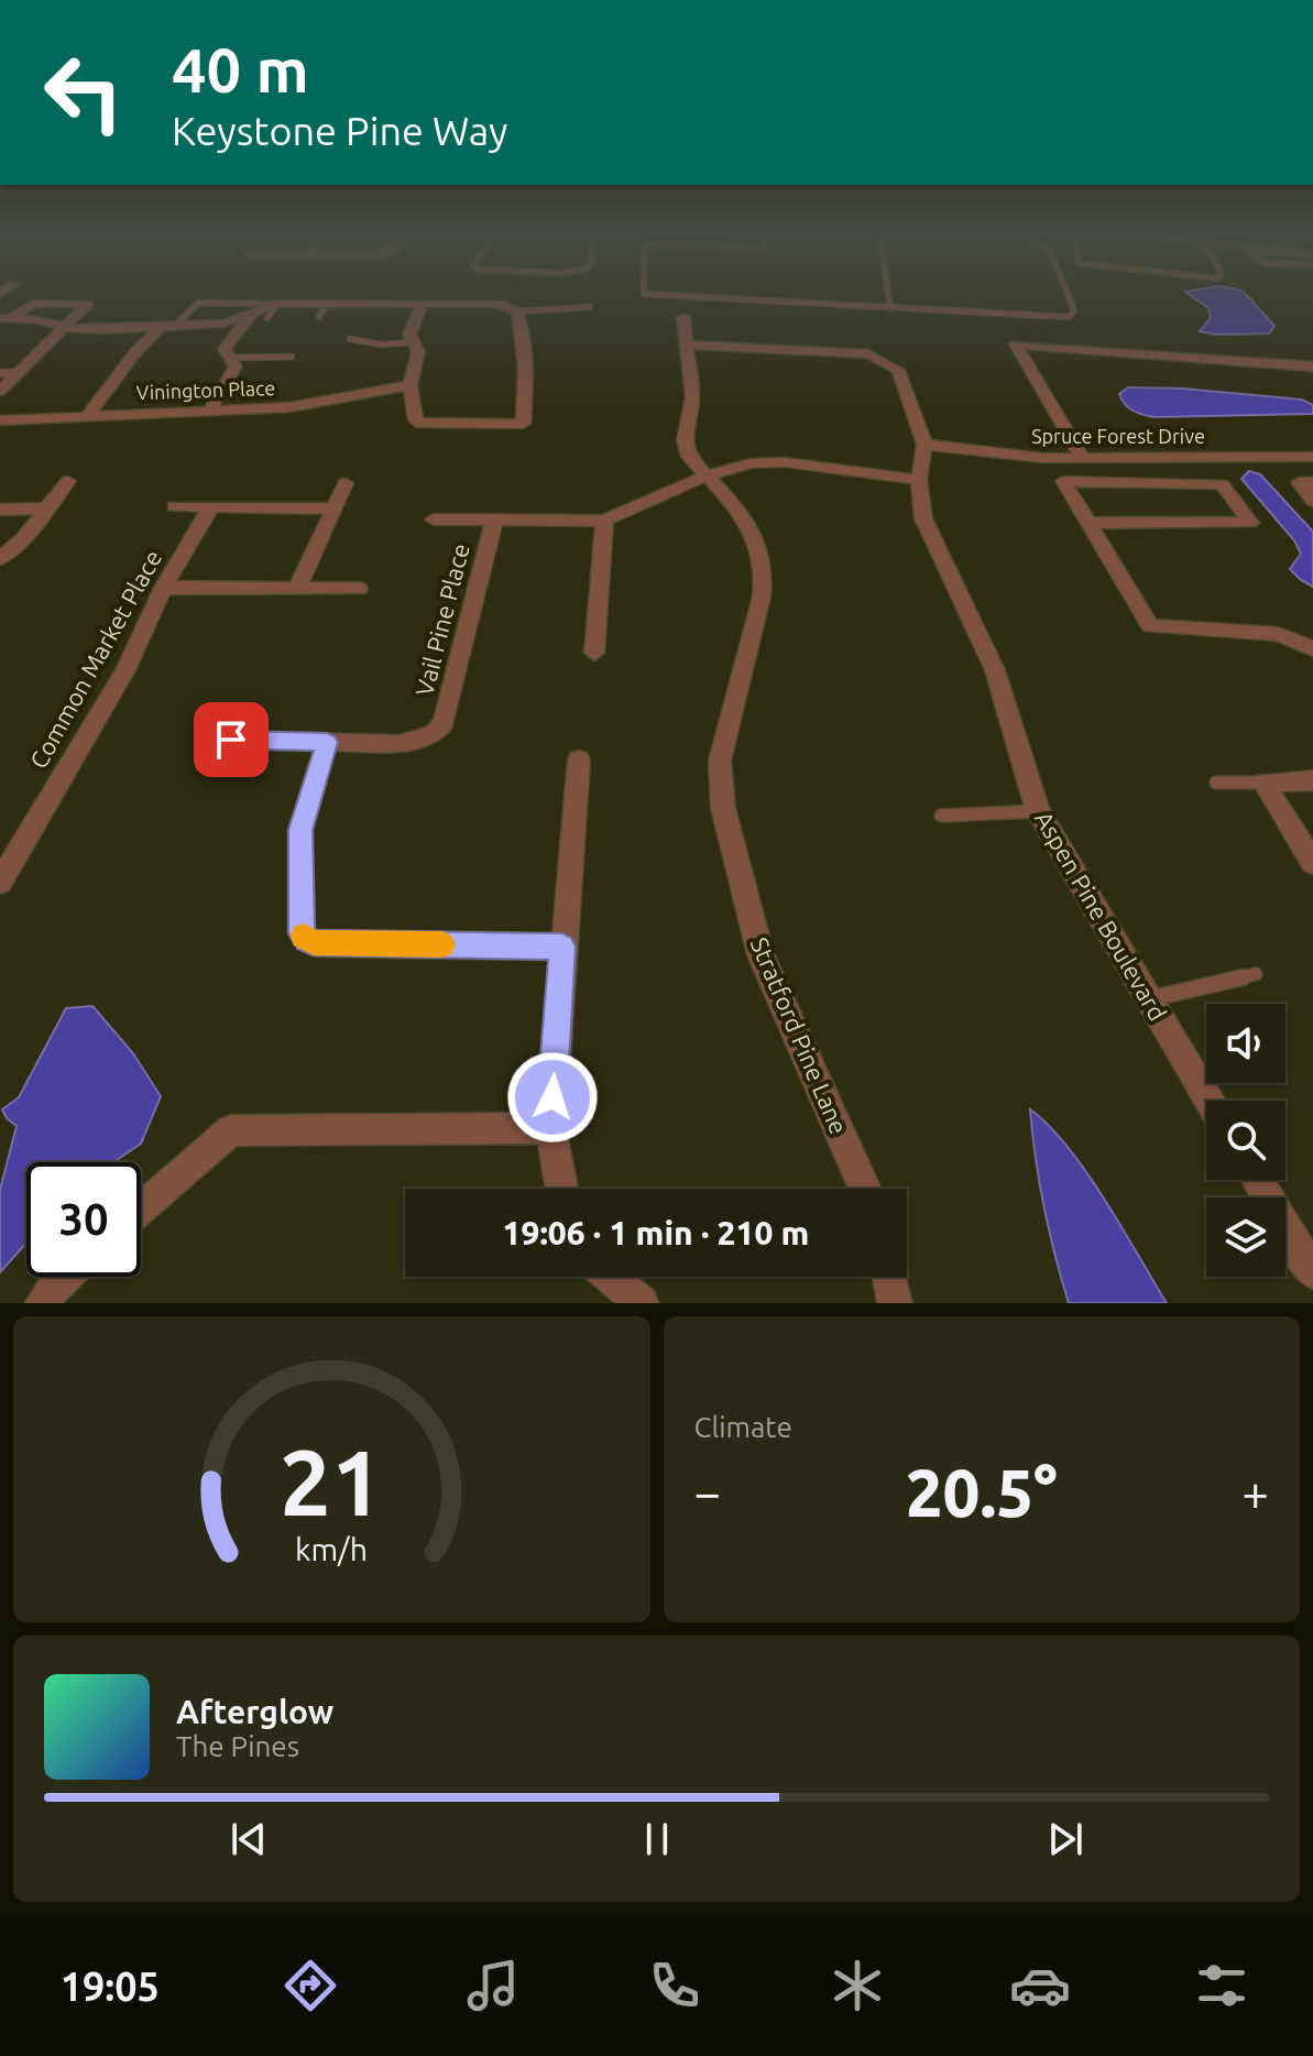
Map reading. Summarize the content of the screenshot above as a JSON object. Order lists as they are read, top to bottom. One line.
{"streets":{"street":["Vinington Place","Spruce Forest Drive","Vail Pine Place","Common Market Place","Aspen Pine Boulevard","Stratford Pine Lane"]},"crossings":[["Spruce Forest Drive","Aspen Pine Boulevard"],["Aspen Pine Boulevard","Stratford Pine Lane"]],"page":{"turn":["40 m","Keystone Pine Way"],"limit":"30","trip":"19:06 · 1 min · 210 m","tile":"Climate","heat":["−","20.5°","+"],"song":["Afterglow","The Pines"],"tabs":"19:05","gauge":["21","km/h"]}}
